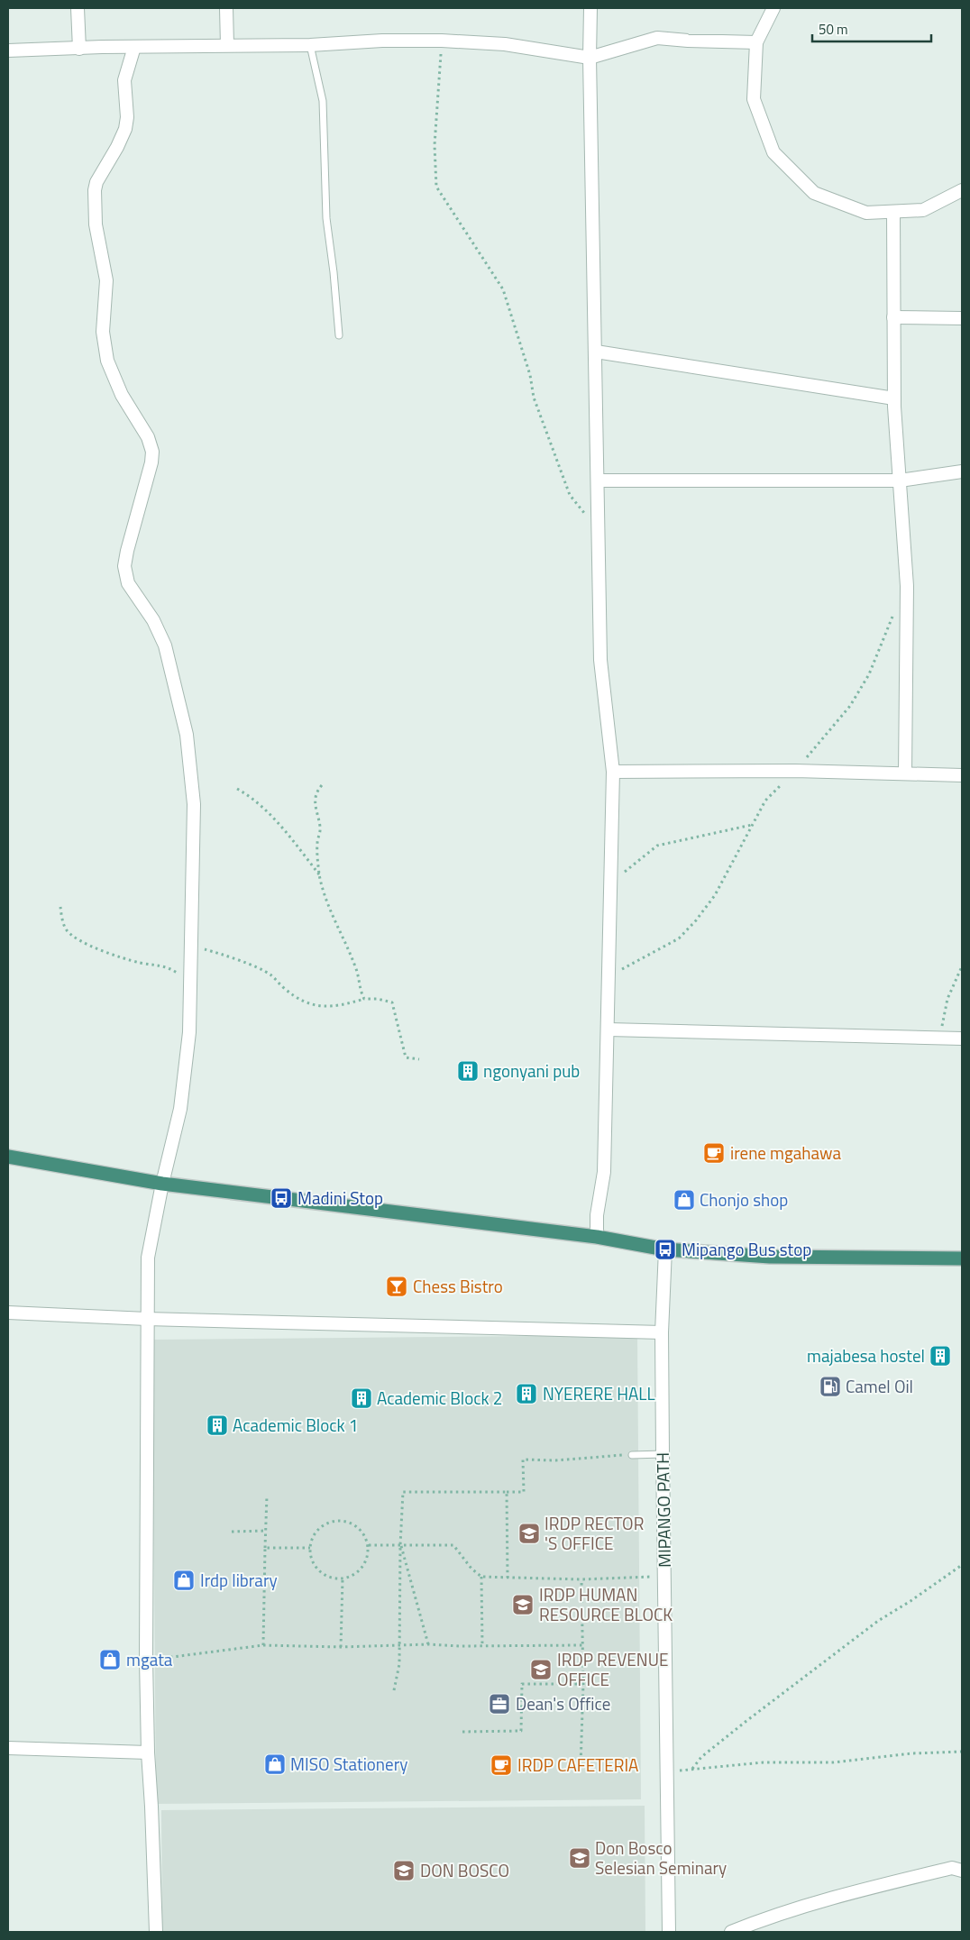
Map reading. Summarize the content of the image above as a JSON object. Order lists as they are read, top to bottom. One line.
{"streets":{"street":["MIPANGO PATH"]},"places":{"building":["ngonyani pub","majabesa hostel","NYERERE HALL","Academic Block 2","Academic Block 1"],"cafe":["irene mgahawa","IRDP CAFETERIA"],"bus stop":["Madini Stop","Mipango Bus stop"],"shop":["Chonjo shop","Irdp library","mgata","MISO Stationery"],"bar":["Chess Bistro"],"fuel station":["Camel Oil"],"school or university":["IRDP RECTOR 'S OFFICE","IRDP HUMAN RESOURCE BLOCK","IRDP REVENUE OFFICE","Don Bosco Selesian Seminary","DON BOSCO"],"office":["Dean's Office"]},"scale_bar":"50 m"}
